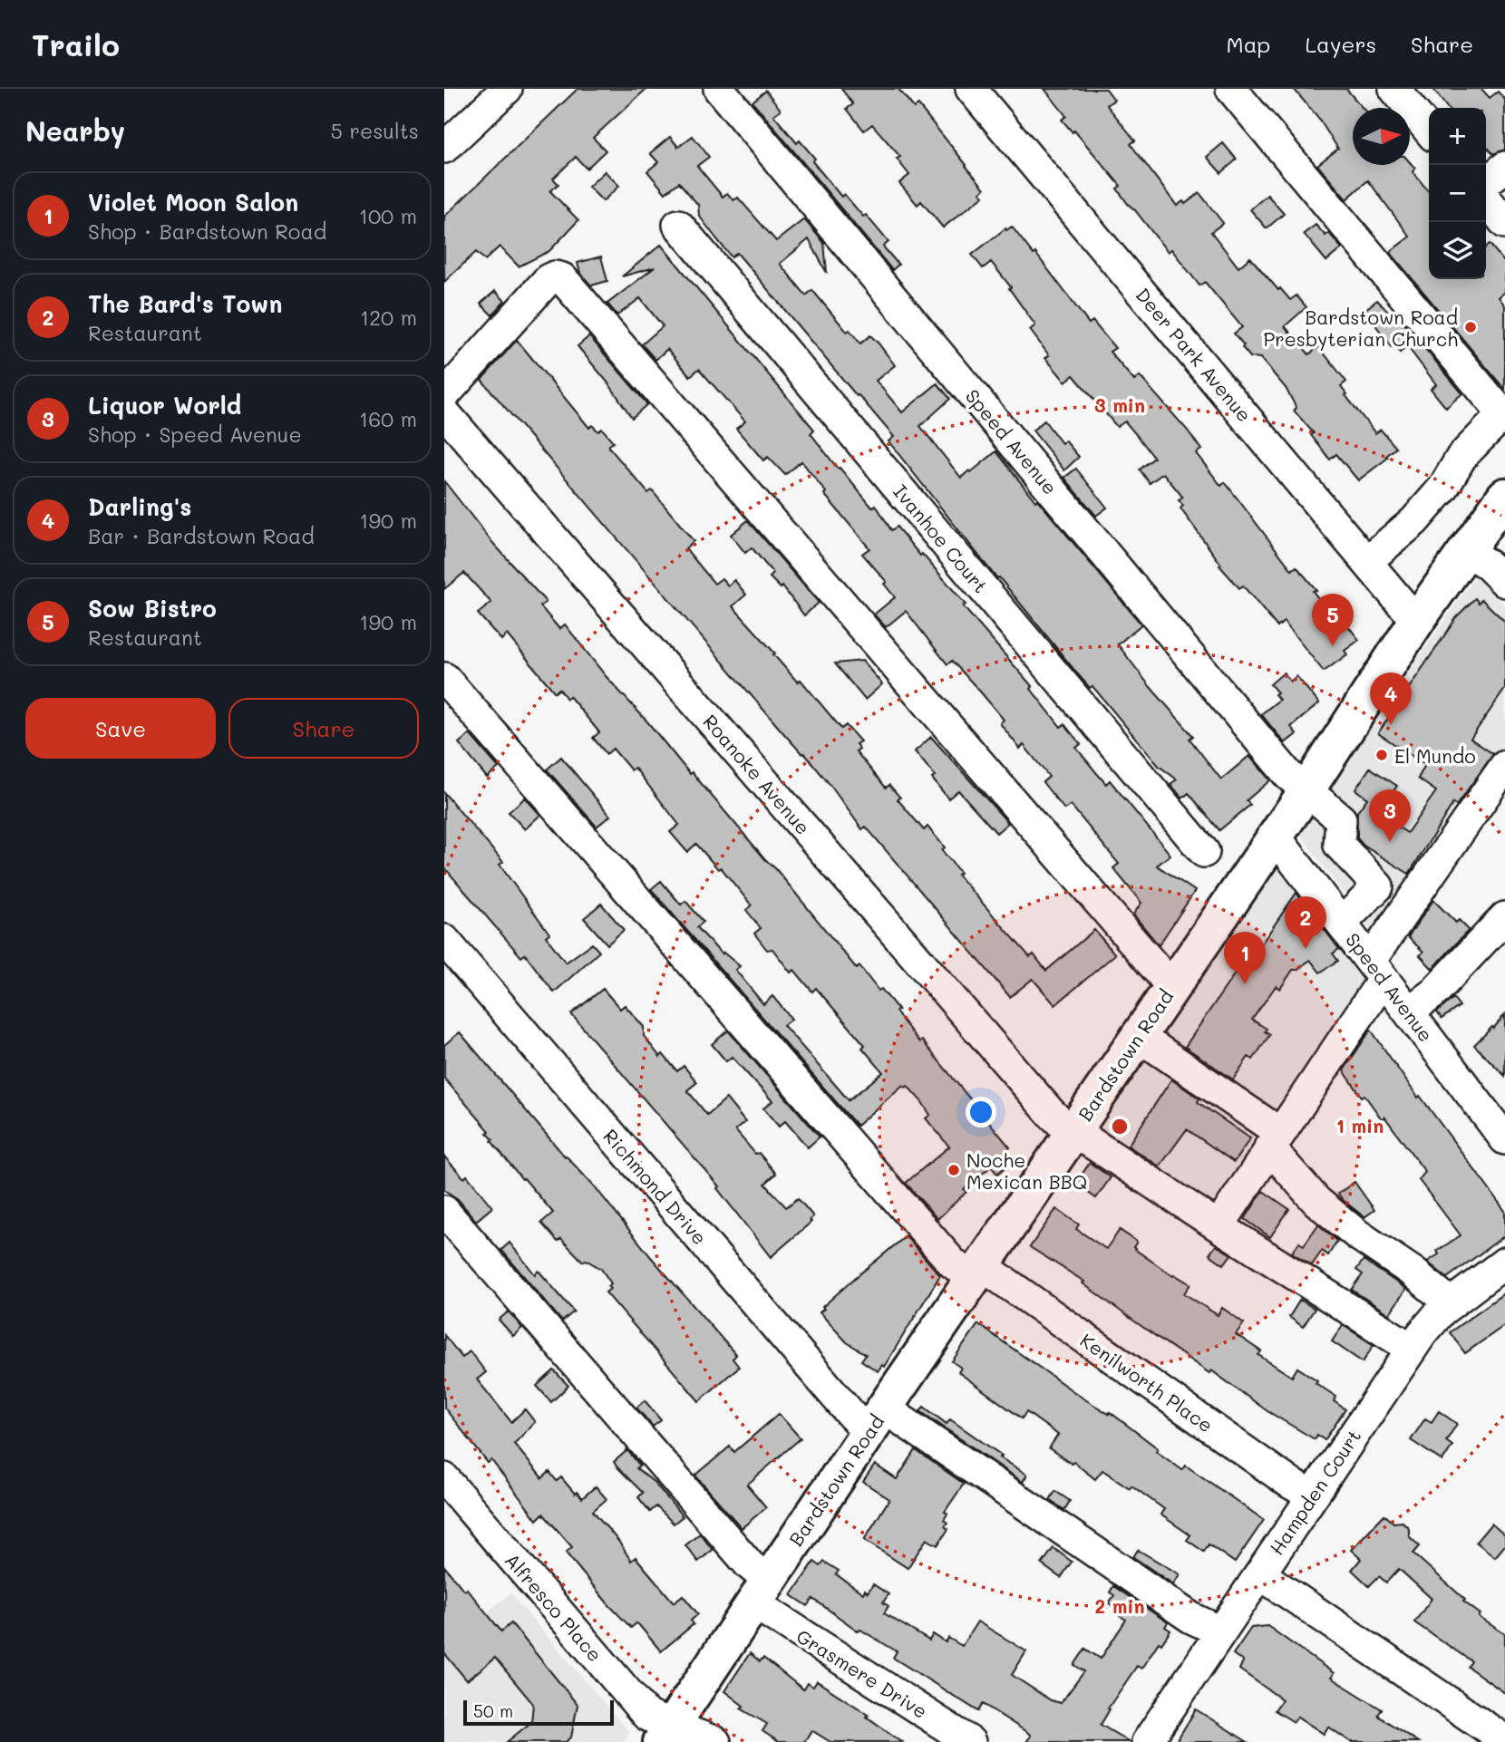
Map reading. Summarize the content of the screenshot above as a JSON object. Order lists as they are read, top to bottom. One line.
{"streets":{"main road":["Bardstown Road"],"street":["Deer Park Avenue","Speed Avenue","Ivanhoe Court","Roanoke Avenue","Richmond Drive","Kenilworth Place","Hampden Court","Alfresco Place","Grasmere Drive"]},"crossings":[["Deer Park Avenue","Bardstown Road"],["Speed Avenue","Bardstown Road"],["Roanoke Avenue","Bardstown Road"],["Roanoke Avenue","Hampden Court"],["Bardstown Road","Richmond Drive"],["Bardstown Road","Kenilworth Place"],["Bardstown Road","Alfresco Place"],["Bardstown Road","Grasmere Drive"],["Richmond Drive","Hampden Court"],["Kenilworth Place","Hampden Court"]],"places":["Bardstown Road Presbyterian Church","El Mundo","Noche Mexican BBQ"],"scale_bar":"50 m","north":"right","page":{"header":"Trailo","nav":["Map","Layers","Share"],"heading":["Nearby","5 results"],"map_buttons":["+","−"],"list":[{"mark":"1","name":"Violet Moon Salon","note":"Shop · Bardstown Road","value":"100 m"},{"mark":"2","name":"The Bard's Town","note":"Restaurant","value":"120 m"},{"mark":"3","name":"Liquor World","note":"Shop · Speed Avenue","value":"160 m"},{"mark":"4","name":"Darling's","note":"Bar · Bardstown Road","value":"190 m"},{"mark":"5","name":"Sow Bistro","note":"Restaurant","value":"190 m"}],"pins":["5","4","3","2","1"],"buttons":["Save","Share"],"scale":"50 m"},"rings":["3 min","1 min","2 min"]}
